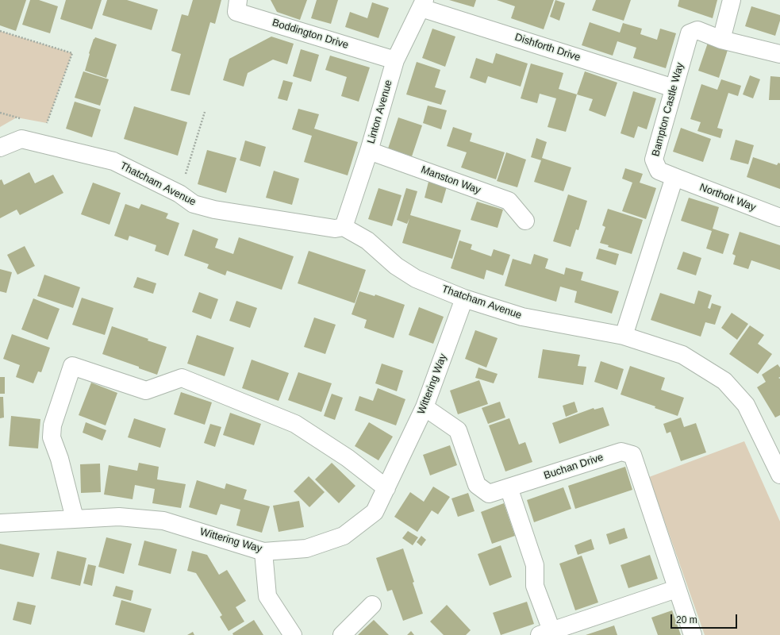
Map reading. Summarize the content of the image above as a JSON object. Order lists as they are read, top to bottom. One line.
{"streets":{"street":["Boddington Drive","Dishforth Drive","Bampton Castle Way","Linton Avenue","Manston Way","Thatcham Avenue","Northolt Way","Wittering Way","Buchan Drive"]},"crossings":[["Boddington Drive","Linton Avenue"],["Dishforth Drive","Bampton Castle Way"],["Dishforth Drive","Linton Avenue"],["Bampton Castle Way","Northolt Way"],["Linton Avenue","Manston Way"],["Linton Avenue","Thatcham Avenue"],["Thatcham Avenue","Wittering Way"],["Wittering Way","Buchan Drive"]],"scale_bar":"20 m"}
